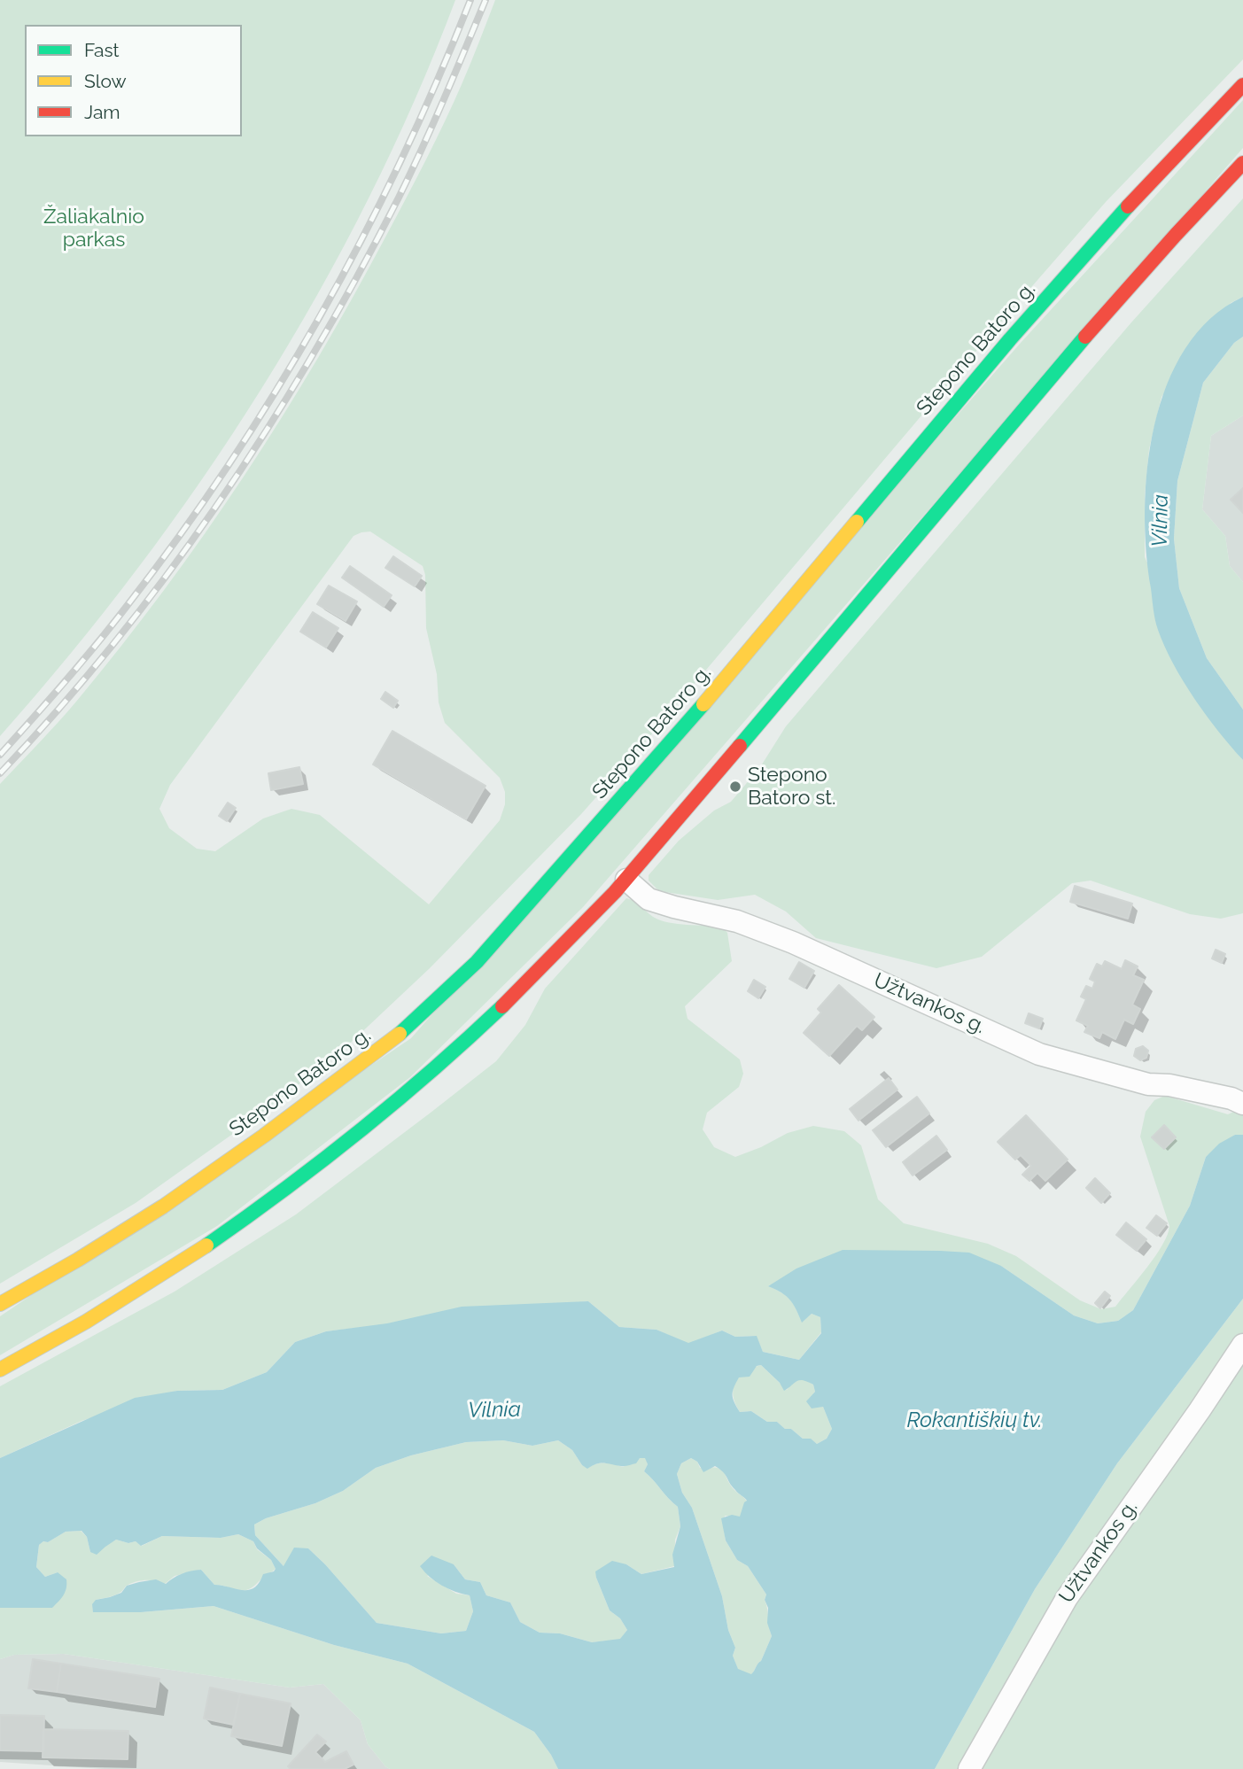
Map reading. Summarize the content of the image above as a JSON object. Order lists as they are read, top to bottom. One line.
{"streets":{"main road":["Stepono Batoro g."],"street":["Užtvankos g."]},"water":["Vilnia","Rokantiškių tv."],"parks":["Žaliakalnio parkas"],"places":["Stepono Batoro st."],"legend":["Fast","Slow","Jam"]}
